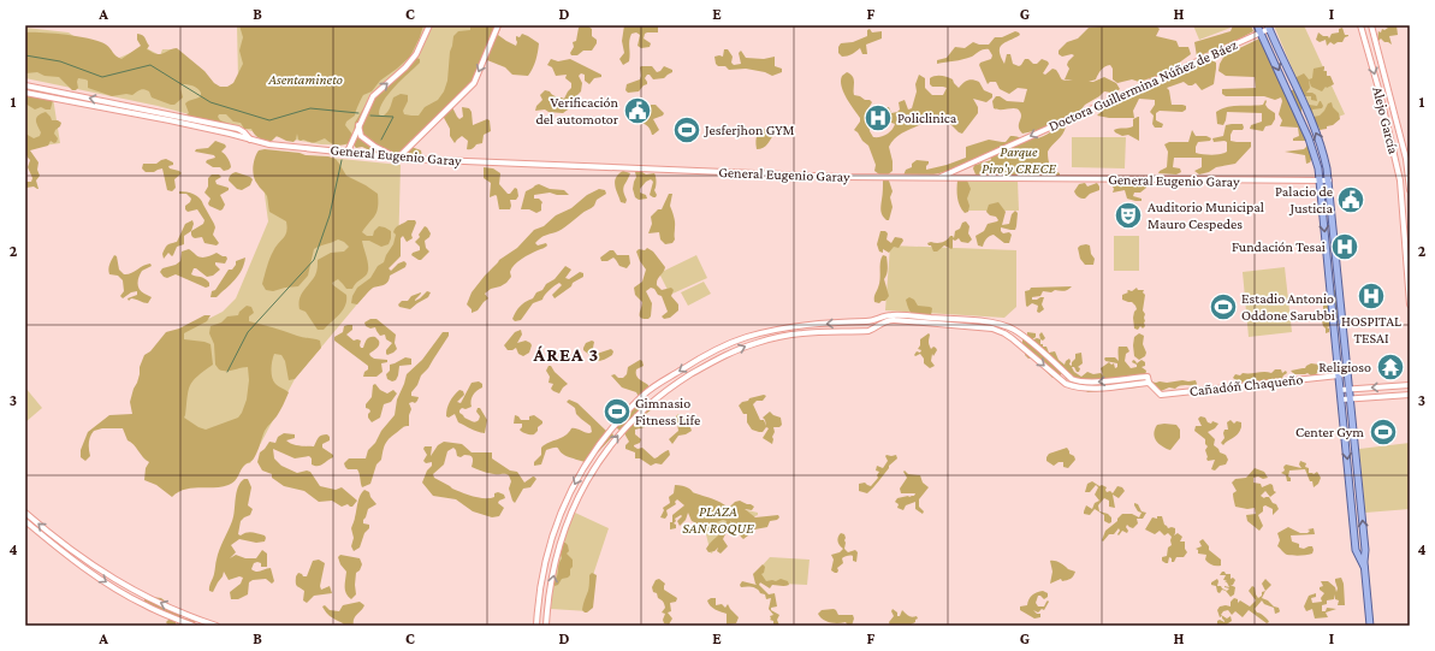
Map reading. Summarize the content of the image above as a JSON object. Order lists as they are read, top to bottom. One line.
{"streets":{"street":["Doctora Guillermina Núñez de Báez","Alejo García","General Eugenio Garay","Cañadóñ Chaqueño"]},"crossings":[["Doctora Guillermina Núñez de Báez","General Eugenio Garay"]],"one_way":["Doctora Guillermina Núñez de Báez"],"districts":["ÁREA 3"],"parks":["Asentamineto","Parque Piro'y CRECE","PLAZA SAN ROQUE"],"places":{"public building":["Verificación del automotor","Palacio de Justicia"],"hospital":["Policlinica","Fundación Tesai","HOSPITAL TESAI"],"sports":["Jesferjhon GYM","Estadio Antonio Oddone Sarubbi","Gimnasio Fitness Life","Center Gym"],"theatre":["Auditorio Municipal Mauro Cespedes"],"temple":["Religioso"]},"grid":{"columns":["A","B","C","D","E","F","G","H","I"],"rows":["1","2","3","4"]}}
